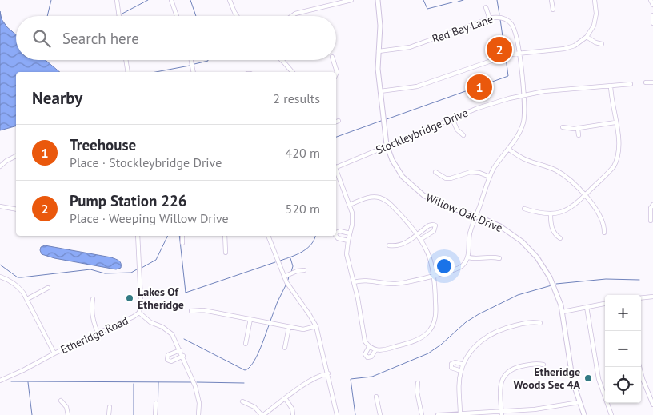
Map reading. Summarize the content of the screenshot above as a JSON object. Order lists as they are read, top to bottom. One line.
{"streets":{"street":["Red Bay Lane","Stockleybridge Drive","Willow Oak Drive","Etheridge Road"]},"crossings":[["Red Bay Lane","Stockleybridge Drive"],["Red Bay Lane","Willow Oak Drive"],["Stockleybridge Drive","Willow Oak Drive"]],"places":["Lakes Of Etheridge","Etheridge Woods Sec 4A"],"page":{"search":"Search here","pins":["2","1"],"heading":["Nearby","2 results"],"list":[{"mark":"1","name":"Treehouse","note":"Place · Stockleybridge Drive","value":"420 m"},{"mark":"2","name":"Pump Station 226","note":"Place · Weeping Willow Drive","value":"520 m"}],"map_buttons":["+","−"]}}
